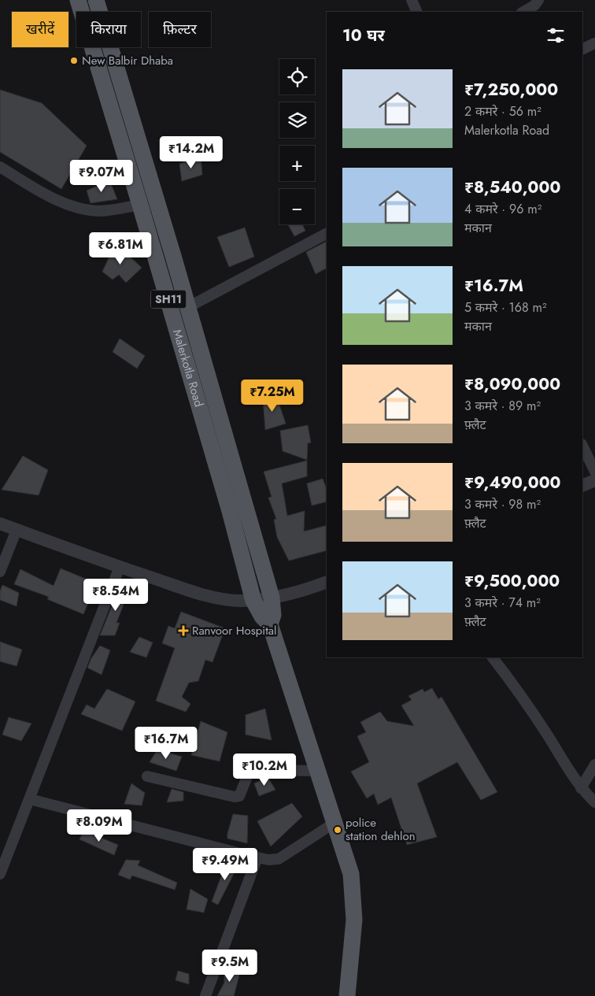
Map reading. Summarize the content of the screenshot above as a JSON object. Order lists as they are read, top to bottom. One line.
{"streets":{"main road":["SH11","Malerkotla Road"]},"crossings":[["SH11","Malerkotla Road"]],"places":{"other":["New Balbir Dhaba","police station dehlon"],"health":["Ranvoor Hospital"]},"page":{"chip":["खरीदें","किराया","फ़िल्टर"],"heading":"10 घर","map_buttons":["+","−"],"list":[{"name":"₹7,250,000","note":"2 कमरे · 56 m² · Malerkotla Road"},{"name":"₹8,540,000","note":"4 कमरे · 96 m² · मकान"},{"name":"₹16.7M","note":"5 कमरे · 168 m² · मकान"},{"name":"₹8,090,000","note":"3 कमरे · 89 m² · फ़्लैट"},{"name":"₹9,490,000","note":"3 कमरे · 98 m² · फ़्लैट"},{"name":"₹9,500,000","note":"3 कमरे · 74 m² · फ़्लैट"}],"price":["₹14.2M","₹9.07M","₹6.81M","₹7.25M","₹8.54M","₹16.7M","₹10.2M","₹8.09M","₹9.49M","₹9.5M"]}}
